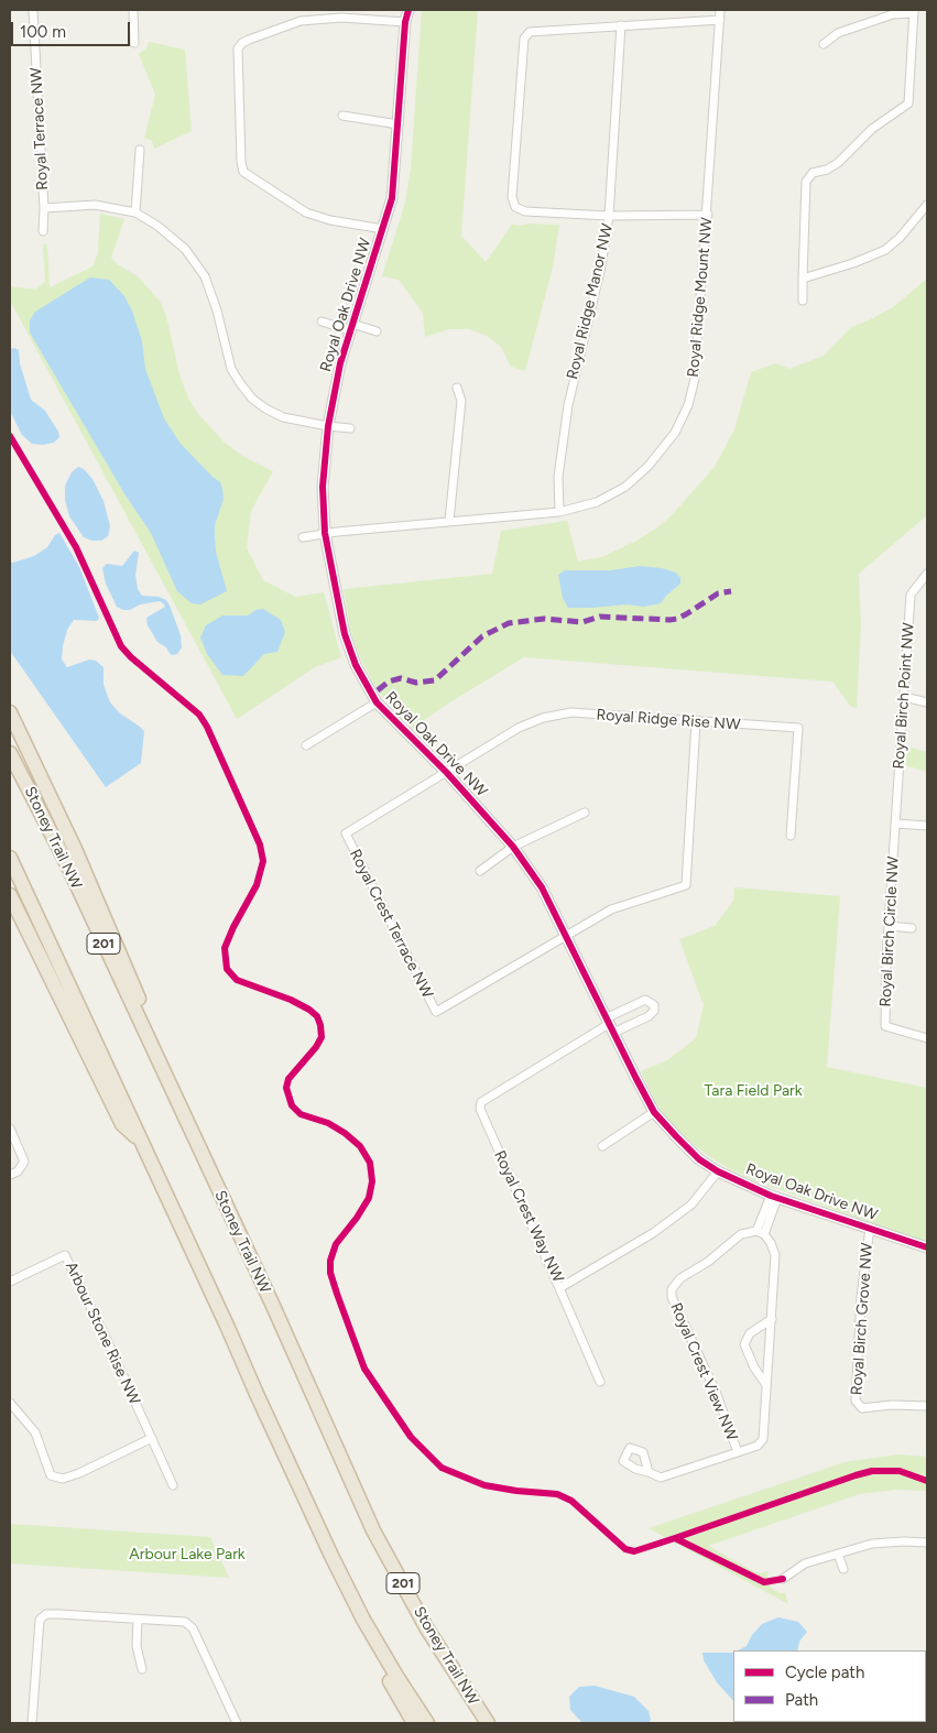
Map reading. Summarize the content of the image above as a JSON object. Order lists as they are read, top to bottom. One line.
{"streets":{"highway":["Stoney Trail NW","201"],"street":["Royal Terrace NW","Royal Ridge Mount NW","Royal Ridge Manor NW","Royal Oak Drive NW","Royal Birch Point NW","Royal Ridge Rise NW","Royal Crest Terrace NW","Royal Birch Circle NW","Royal Crest Way NW","Royal Birch Grove NW","Arbour Stone Rise NW","Royal Crest View NW"]},"crossings":[["Royal Terrace NW","Royal Oak Drive NW"],["Royal Ridge Mount NW","Royal Ridge Manor NW"],["Royal Ridge Mount NW","Royal Oak Drive NW"],["Royal Oak Drive NW","Royal Ridge Rise NW"],["Royal Oak Drive NW","Royal Crest Terrace NW"],["Royal Oak Drive NW","Royal Crest Way NW"],["Royal Oak Drive NW","Royal Birch Grove NW"],["Royal Birch Point NW","Royal Birch Circle NW"],["Royal Ridge Rise NW","Royal Crest Terrace NW"]],"parks":["Tara Field Park","Arbour Lake Park"],"legend":["Cycle path","Path"],"scale_bar":"100 m"}
